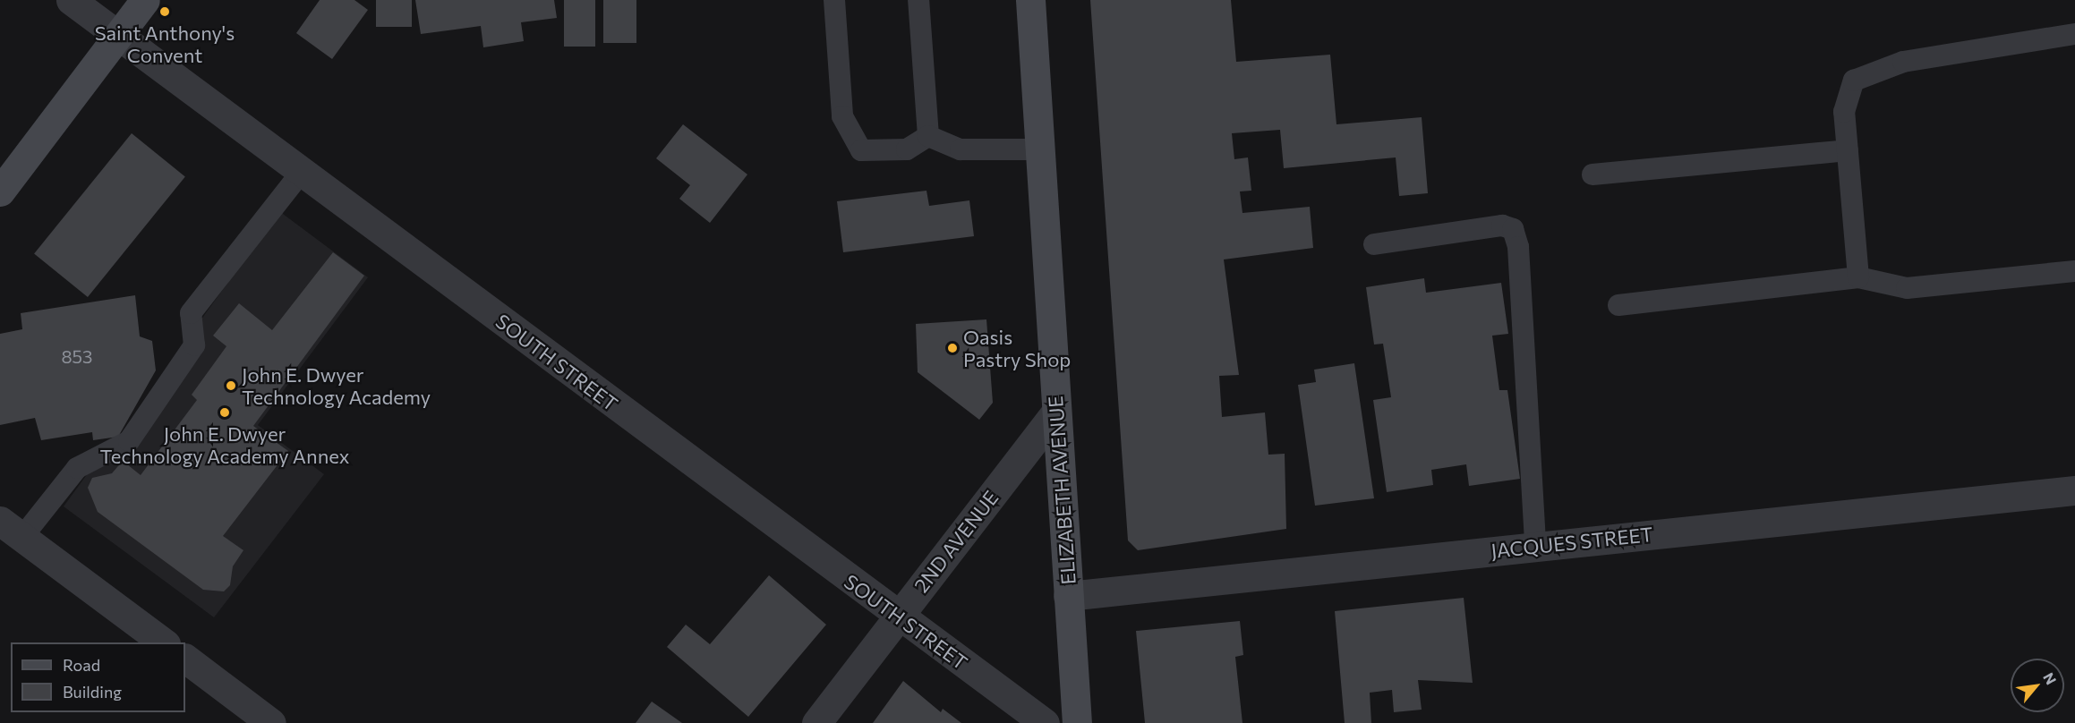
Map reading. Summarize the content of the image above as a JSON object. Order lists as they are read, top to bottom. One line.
{"streets":{"street":["SOUTH STREET","ELIZABETH AVENUE","2ND AVENUE","JACQUES STREET"]},"crossings":[["SOUTH STREET","2ND AVENUE"],["ELIZABETH AVENUE","2ND AVENUE"],["ELIZABETH AVENUE","JACQUES STREET"]],"places":["Saint Anthony's Convent","Oasis Pastry Shop","John E. Dwyer Technology Academy","John E. Dwyer Technology Academy Annex"],"house_numbers":["853"],"legend":["Road","Building"],"north":"top right"}
